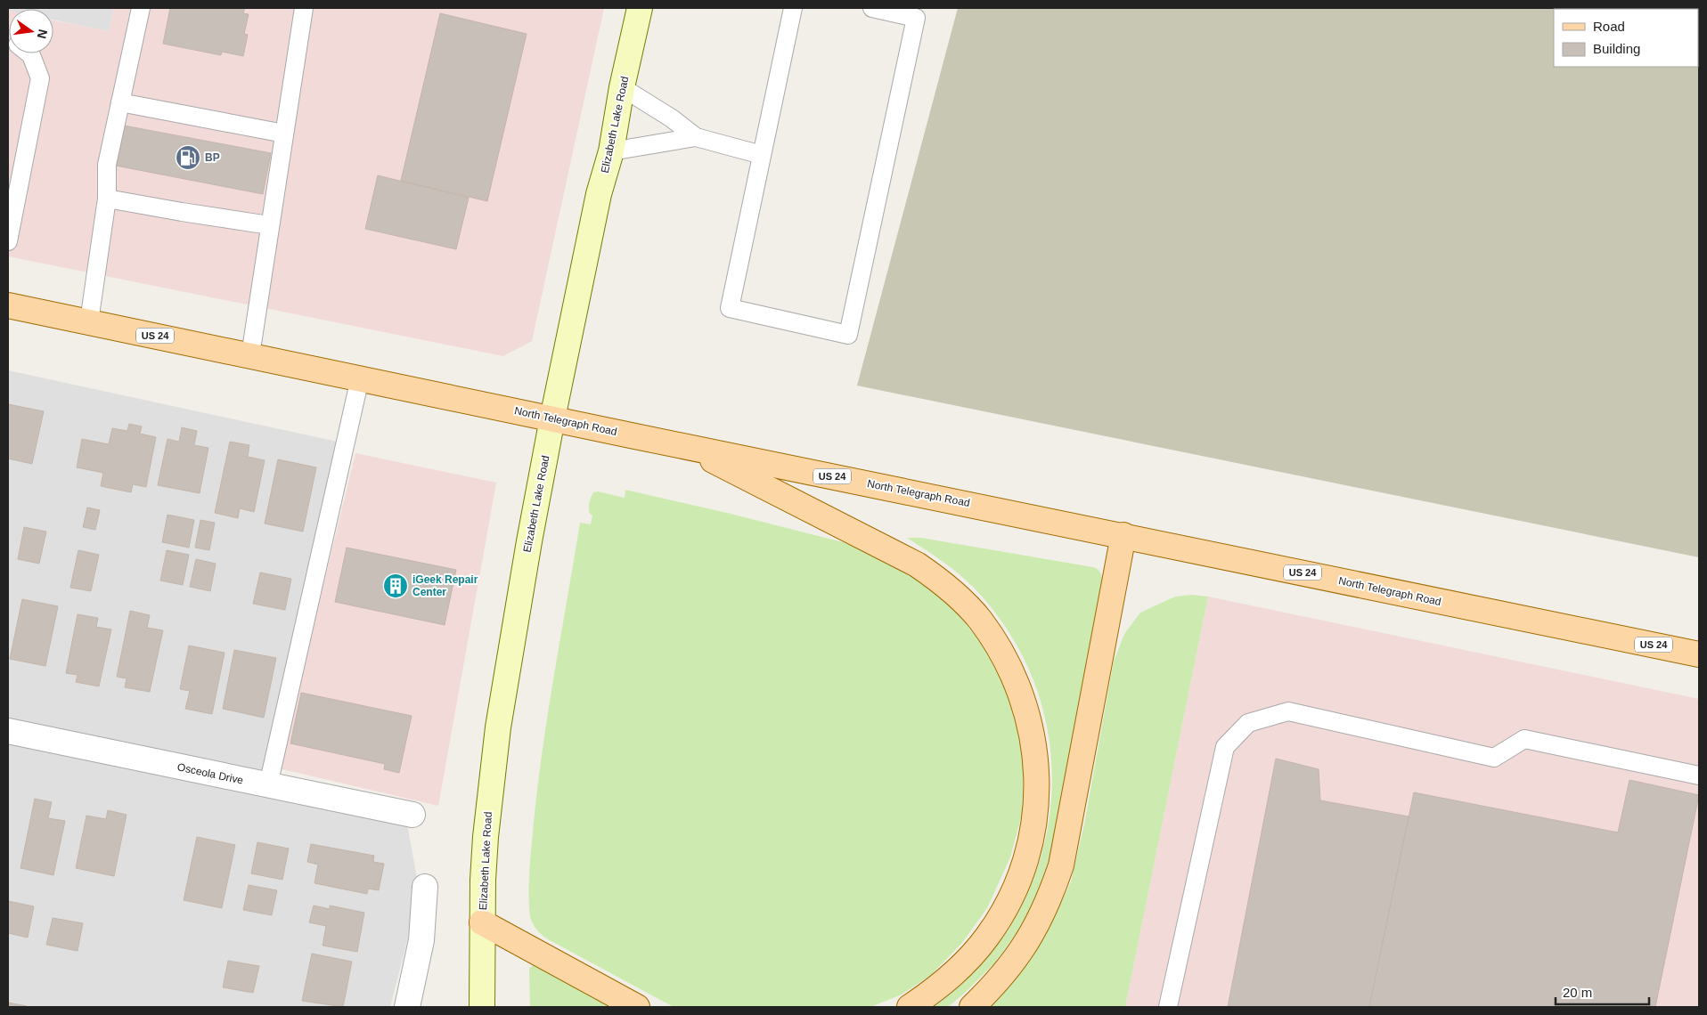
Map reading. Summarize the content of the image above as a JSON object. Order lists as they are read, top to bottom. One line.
{"streets":{"main road":["Elizabeth Lake Road","US 24","North Telegraph Road"],"street":["Osceola Drive"]},"crossings":[["Elizabeth Lake Road","North Telegraph Road"]],"places":{"fuel station":["BP"],"building":["iGeek Repair Center"]},"legend":["Road","Building"],"scale_bar":"20 m","north":"right"}
